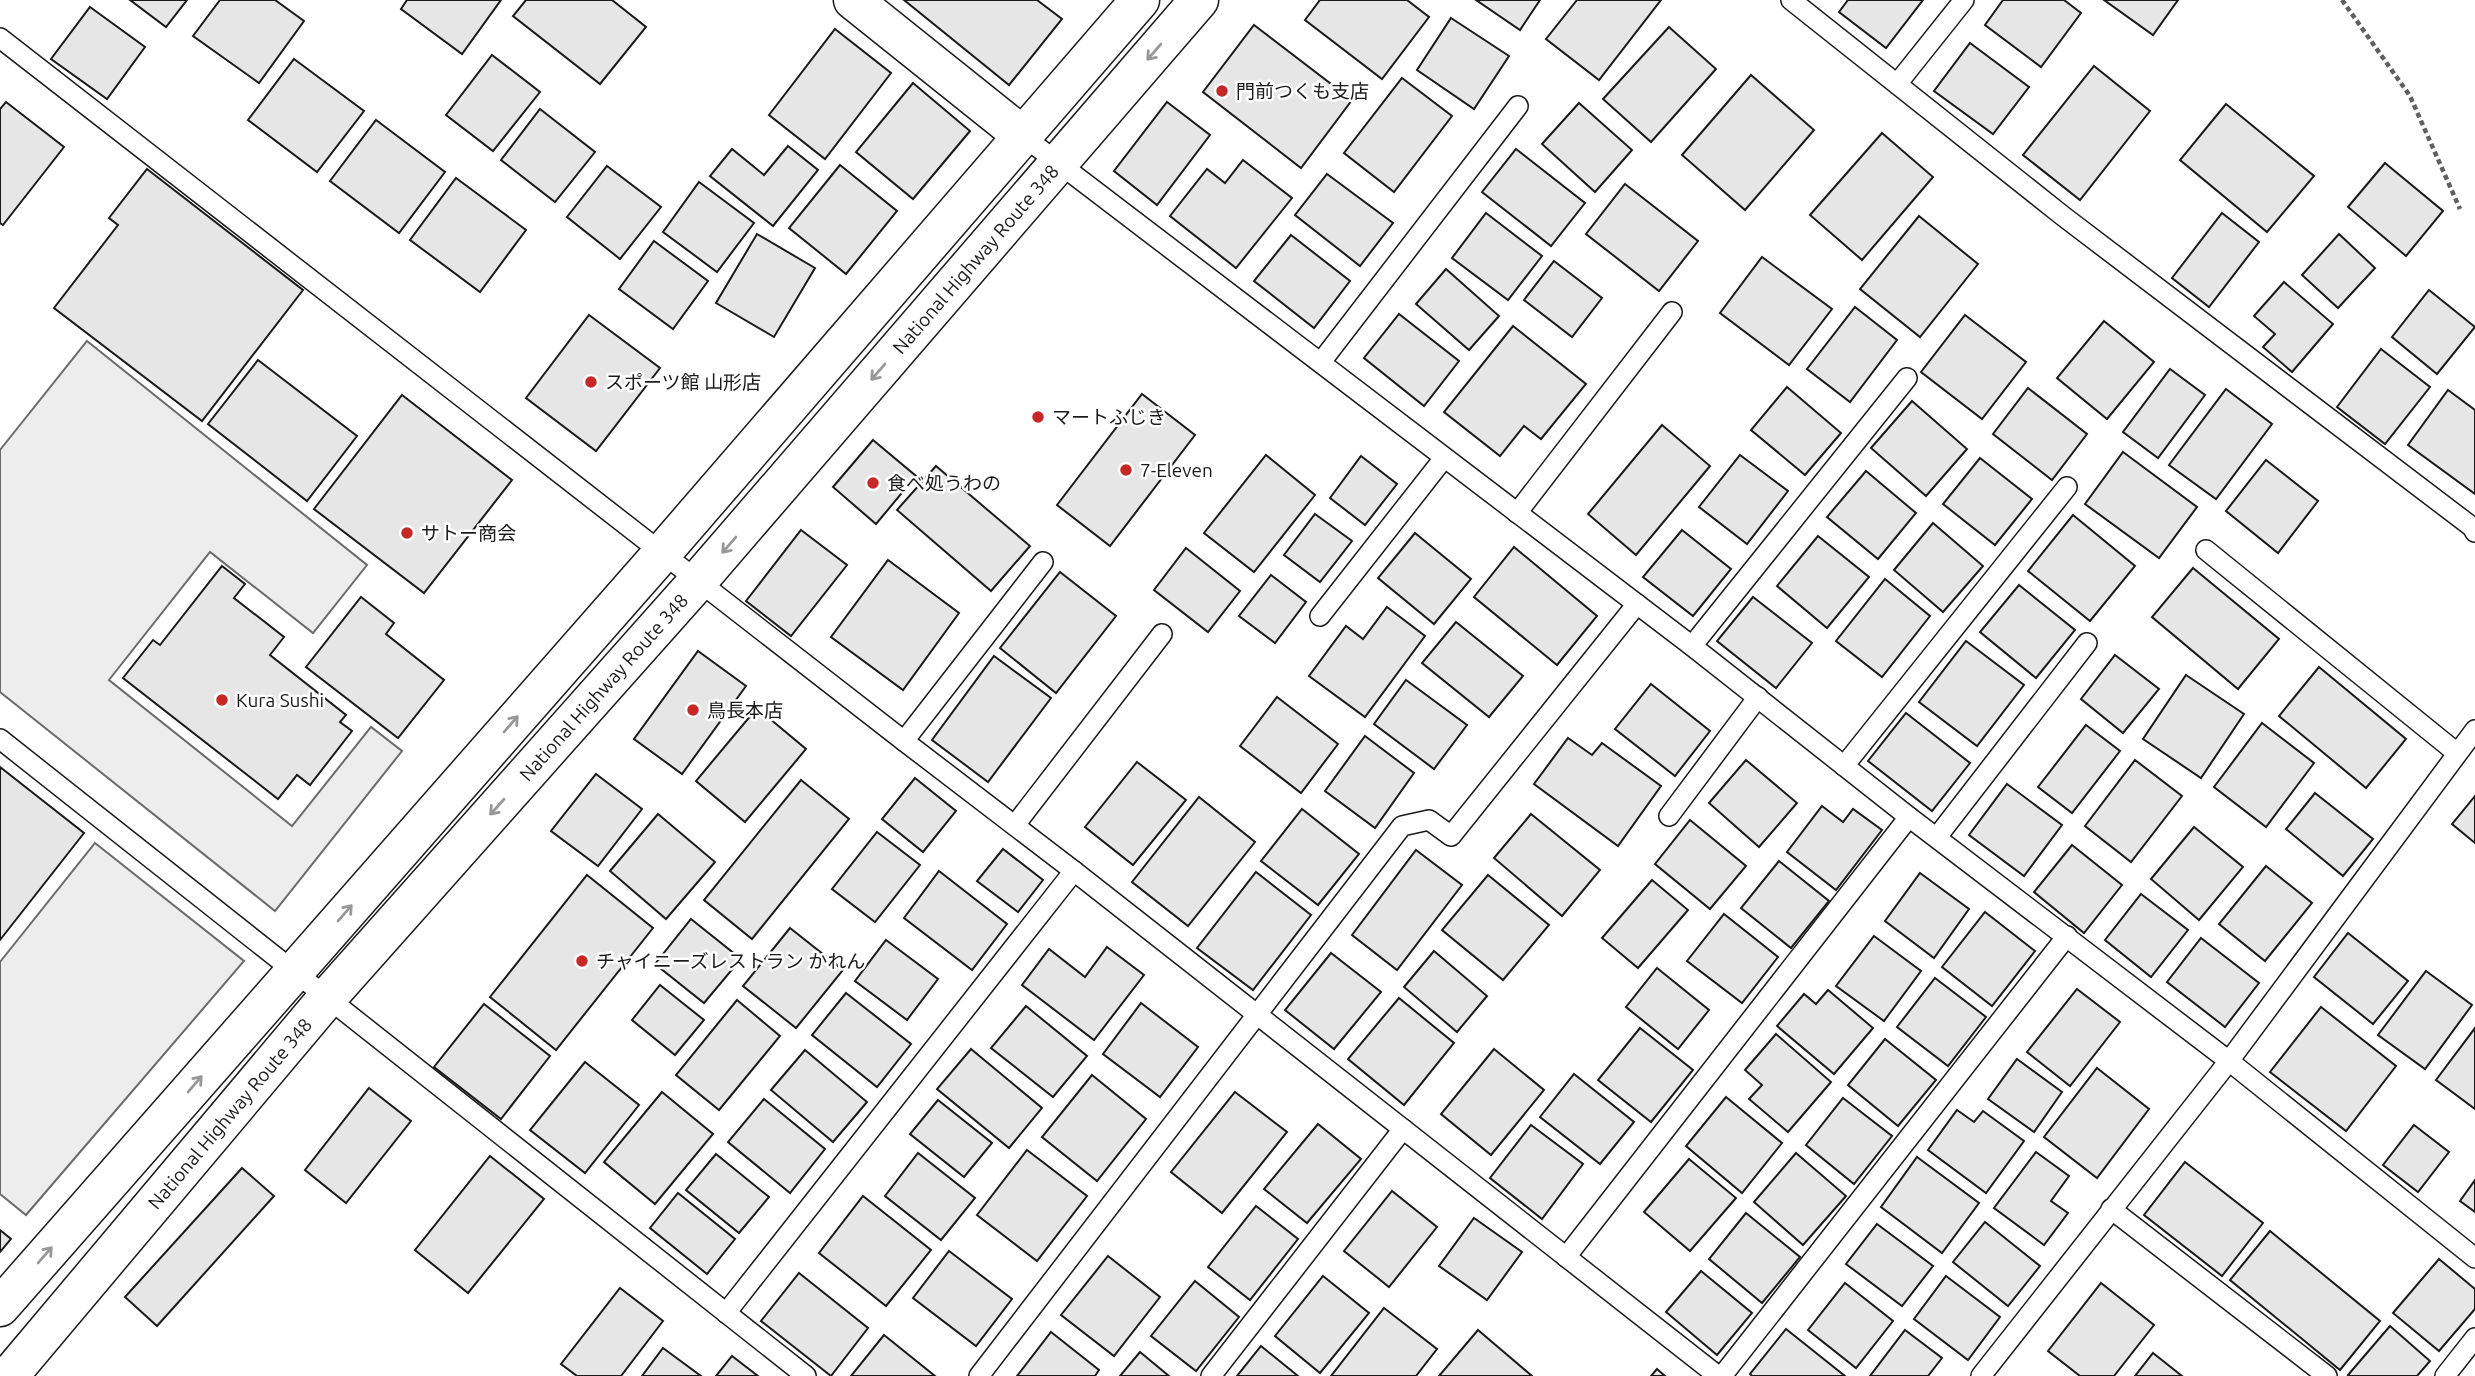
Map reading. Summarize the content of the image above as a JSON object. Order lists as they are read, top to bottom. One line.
{"streets":{"main road":["National Highway Route 348"]},"places":["門前つくも支店","スポーツ館 山形店","マートふじき","7-Eleven","食べ処うわの","サトー商会","Kura Sushi","鳥長本店","チャイニーズレストラン かれん"]}
